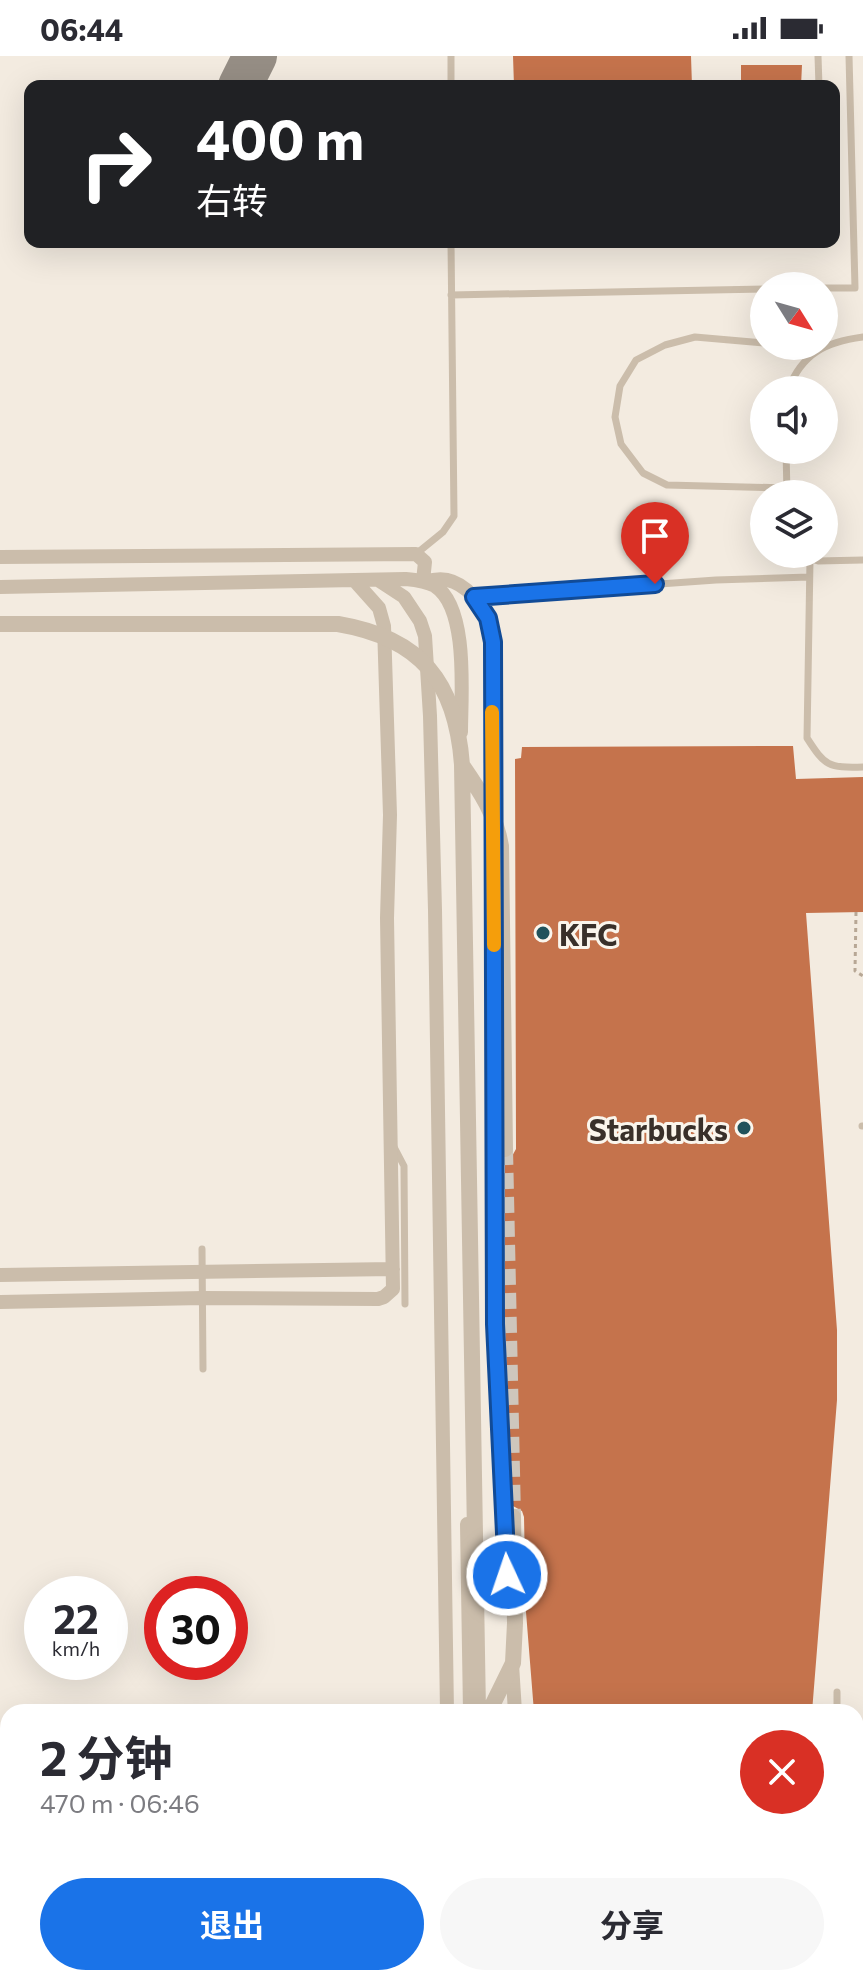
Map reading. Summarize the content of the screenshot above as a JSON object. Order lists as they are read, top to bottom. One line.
{"places":["KFC","Starbucks"],"north":"bottom right","page":{"status":"06:44","turn":["400 m","右转"],"speed":"22 km/h","limit":"30","heading":["2 分钟","470 m · 06:46"],"buttons":["退出","分享"]}}
